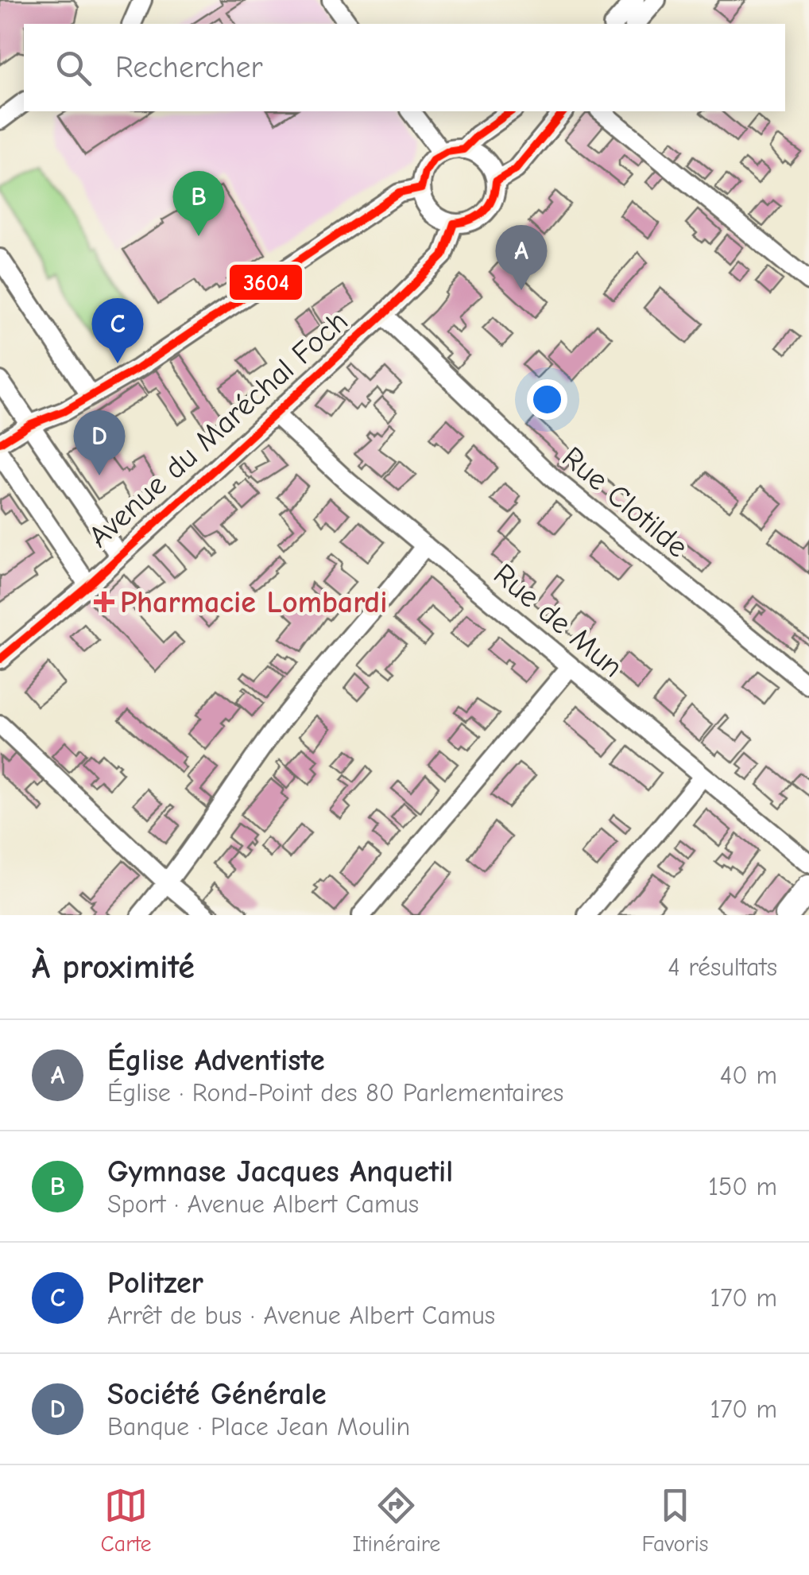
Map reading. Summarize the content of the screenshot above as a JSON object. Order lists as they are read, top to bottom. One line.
{"streets":{"street":["Avenue du Maréchal Foch","Rue Clotilde","Rue de Mun"]},"crossings":[["Avenue du Maréchal Foch","Rue Clotilde"],["Avenue du Maréchal Foch","Rue de Mun"]],"places":{"health":["Pharmacie Lombardi"]},"lines":["transit line 3604"],"page":{"search":"Rechercher","pins":["B","A","C","D"],"heading":["À proximité","4 résultats"],"list":[{"mark":"A","name":"Église Adventiste","note":"Église · Rond-Point des 80 Parlementaires","value":"40 m"},{"mark":"B","name":"Gymnase Jacques Anquetil","note":"Sport · Avenue Albert Camus","value":"150 m"},{"mark":"C","name":"Politzer","note":"Arrêt de bus · Avenue Albert Camus","value":"170 m"},{"mark":"D","name":"Société Générale","note":"Banque · Place Jean Moulin","value":"170 m"}],"nav":["Carte","Itinéraire","Favoris"]}}
